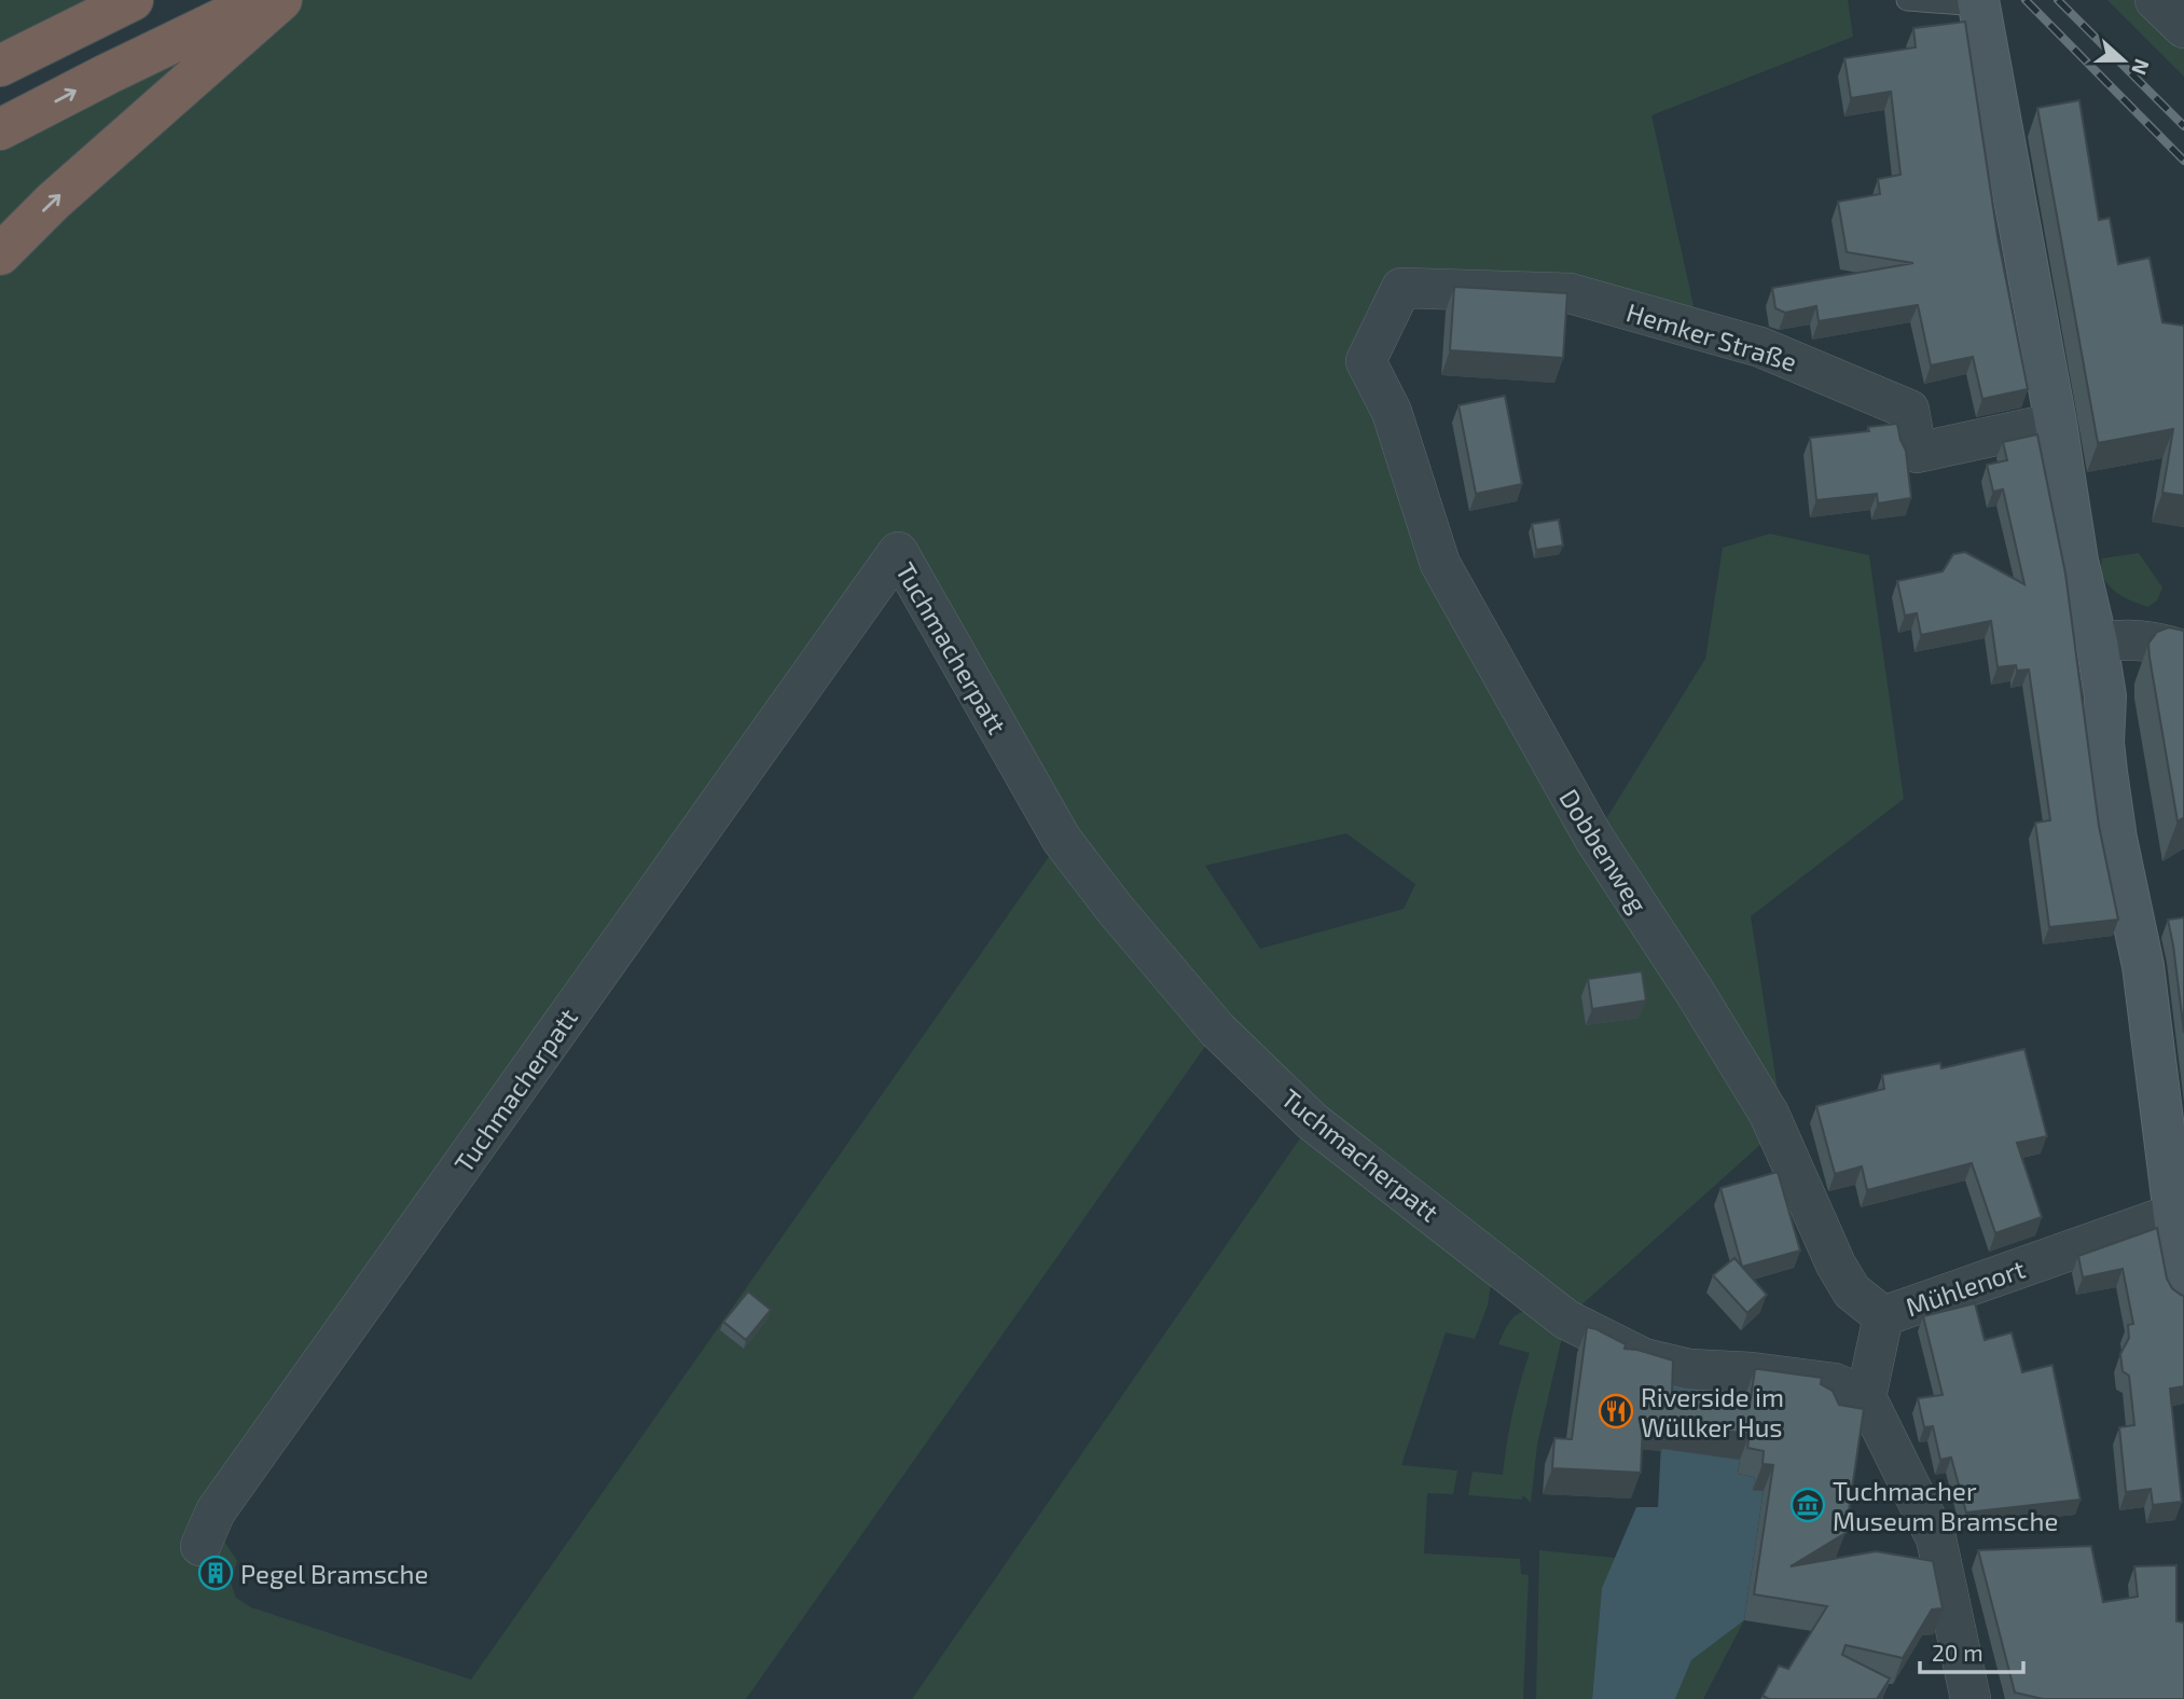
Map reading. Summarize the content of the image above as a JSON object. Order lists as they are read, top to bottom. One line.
{"streets":{"street":["Hemker Straße","Tuchmacherpatt","Dobbenweg","Mühlenort"]},"crossings":[["Hemker Straße","Dobbenweg"],["Tuchmacherpatt","Mühlenort"],["Dobbenweg","Mühlenort"]],"places":{"restaurant":["Riverside im Wüllker Hus"],"museum":["Tuchmacher Museum Bramsche"],"building":["Pegel Bramsche"]},"scale_bar":"20 m","north":"right"}
